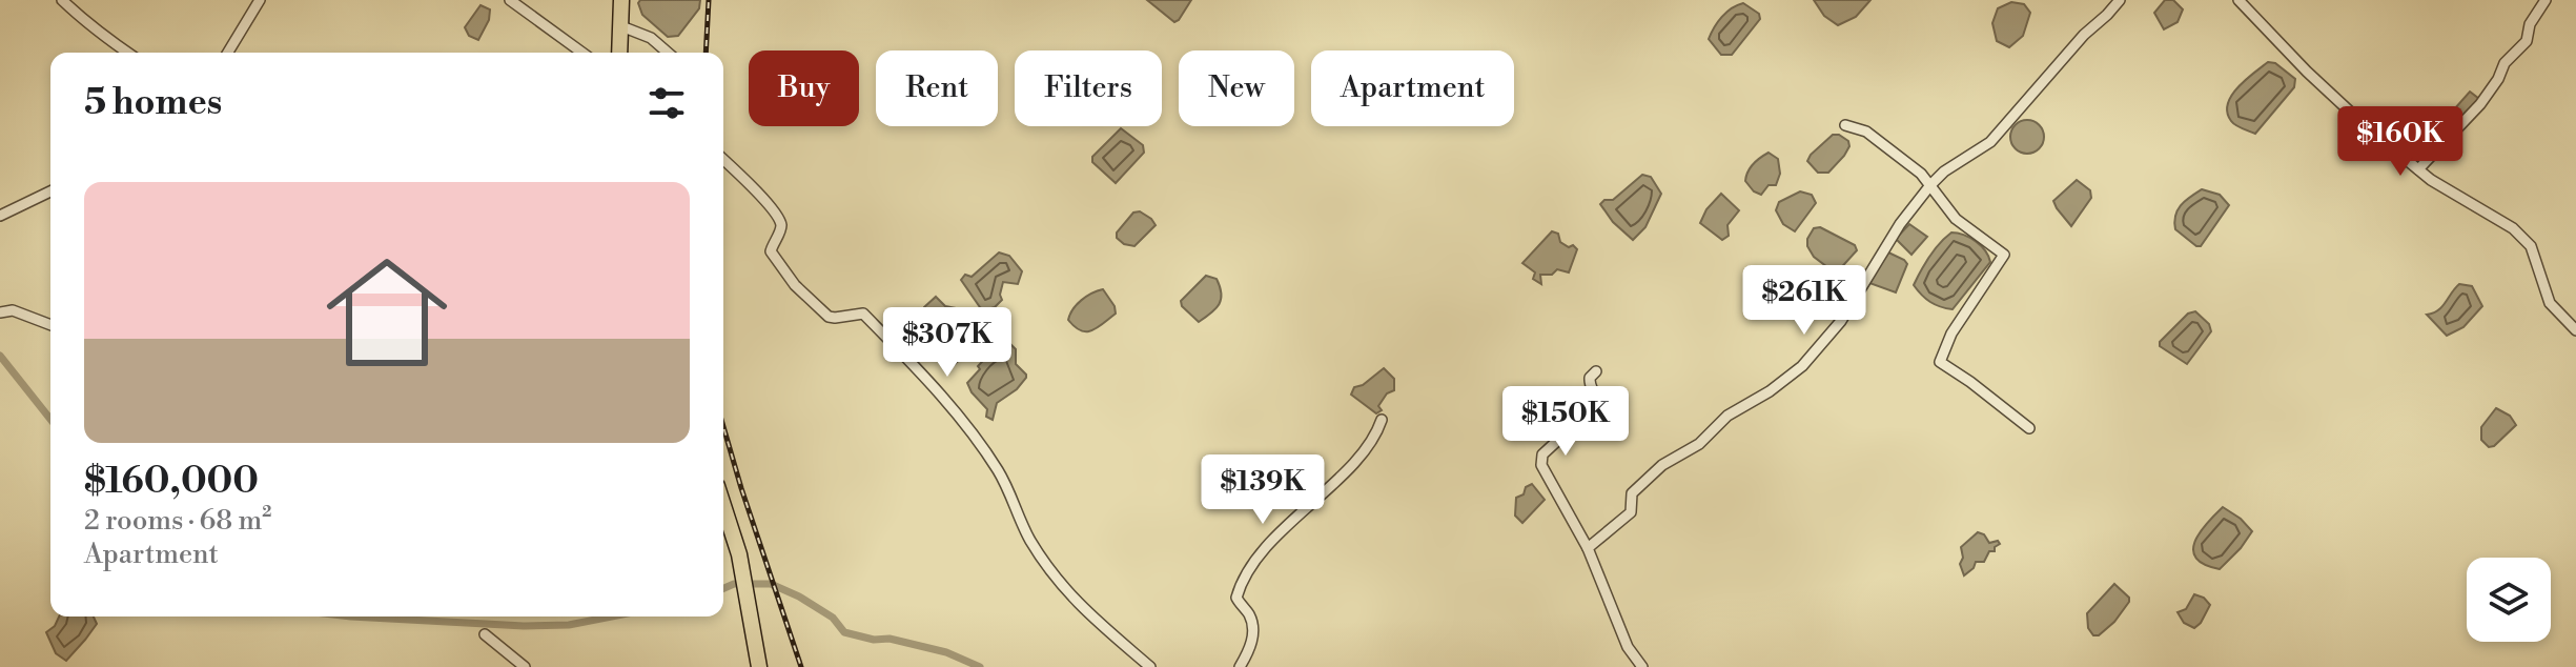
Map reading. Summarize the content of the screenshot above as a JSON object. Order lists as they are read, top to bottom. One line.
{"page":{"chip":["Buy","Rent","Filters","New","Apartment"],"heading":"5 homes","price":["$160K","$261K","$307K","$150K","$139K"],"list":[{"name":"$160,000","note":"2 rooms · 68 m² · Apartment"}]}}
